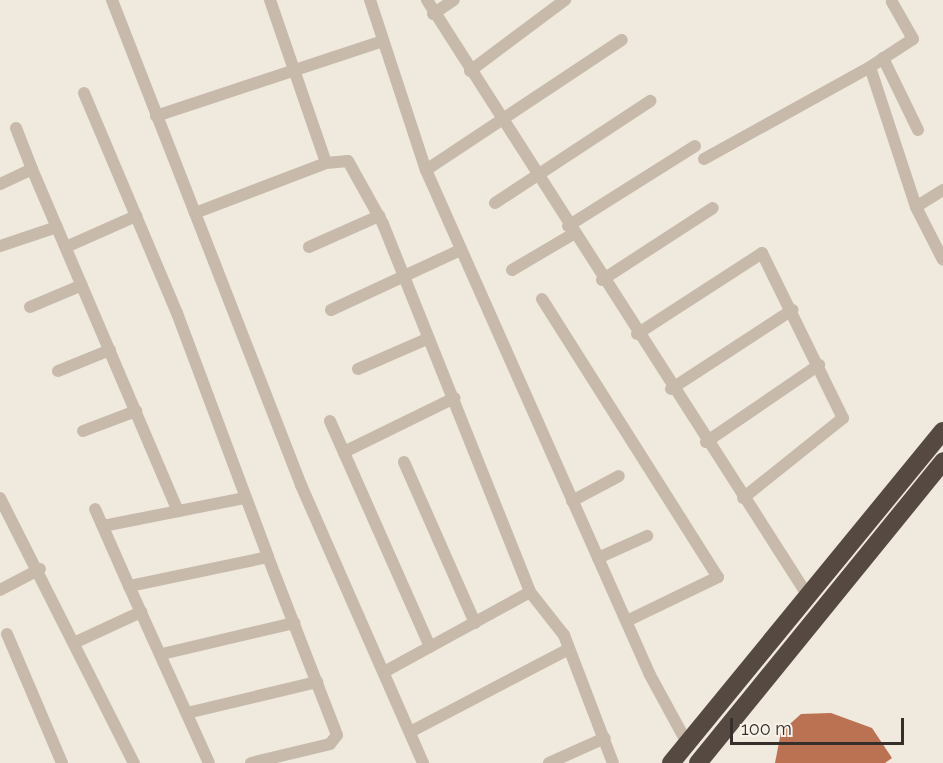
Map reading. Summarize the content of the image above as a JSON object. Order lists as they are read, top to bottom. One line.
{"scale_bar":"100 m"}
